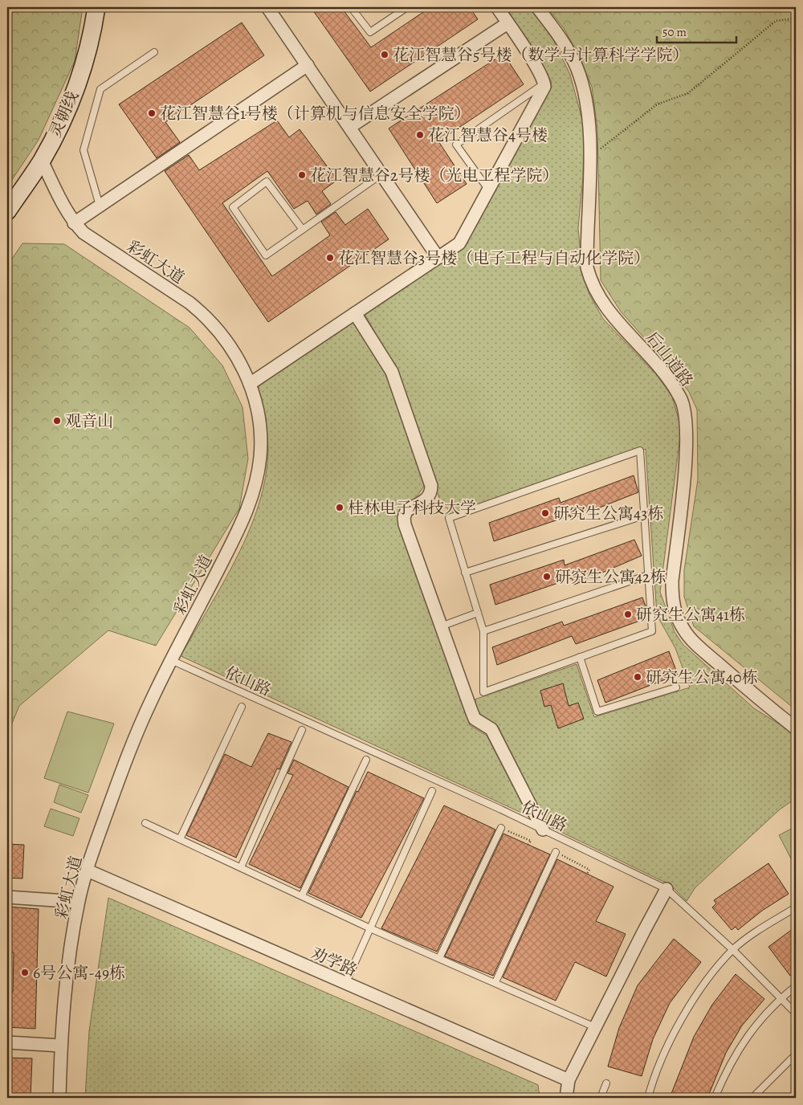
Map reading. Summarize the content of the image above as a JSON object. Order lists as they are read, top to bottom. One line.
{"streets":{"main road":["灵朝线"],"street":["彩虹大道","后山道路","劝学路"],"lane":["依山路"]},"crossings":[["灵朝线","彩虹大道"],["彩虹大道","依山路"],["彩虹大道","劝学路"]],"places":["花江智慧谷5号楼（数学与计算科学学院）","花江智慧谷1号楼（计算机与信息安全学院）","花江智慧谷4号楼","花江智慧谷2号楼（光电工程学院）","花江智慧谷3号楼（电子工程与自动化学院）","观音山","桂林电子科技大学","研究生公寓43栋","研究生公寓42栋","研究生公寓41栋","研究生公寓40栋","6号公寓-49栋"],"scale_bar":"50 m"}
